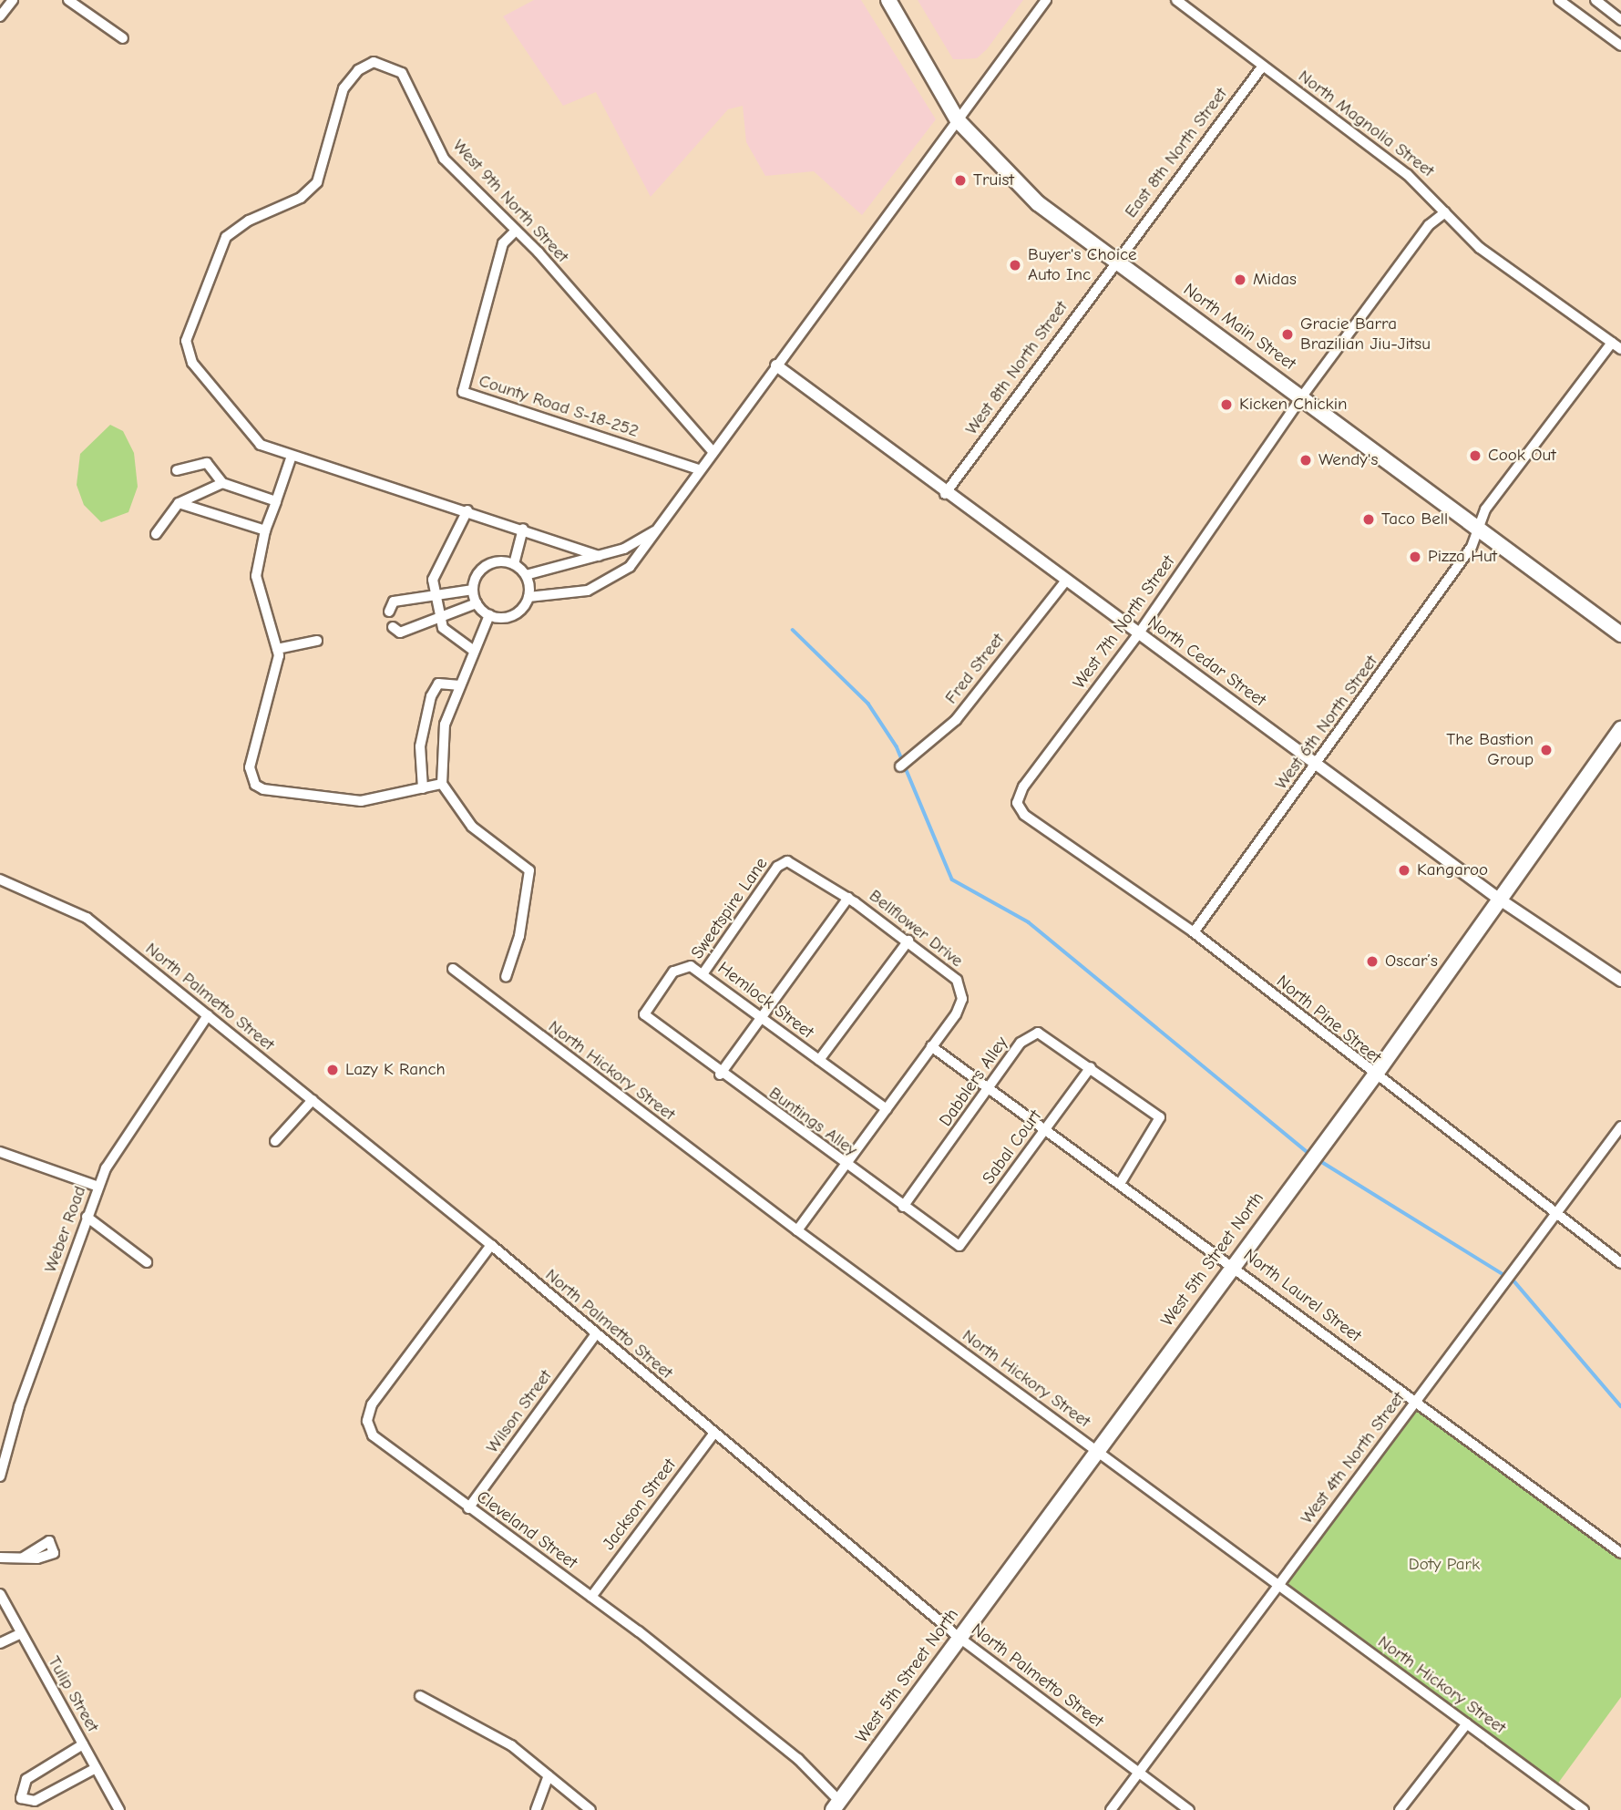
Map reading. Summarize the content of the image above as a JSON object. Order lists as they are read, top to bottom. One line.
{"streets":{"main road":["North Main Street","West 5th Street North"],"street":["North Magnolia Street","East 8th North Street","West 9th North Street","West 8th North Street","County Road S-18-252","West 7th North Street","North Cedar Street","Fred Street","West 6th North Street","Sweetspire Lane","Bellflower Drive","North Palmetto Street","Hemlock Street","North Pine Street","North Hickory Street","Dabblers Alley","Buntings Alley","Sabal Court","Weber Road","North Laurel Street","Wilson Street","West 4th North Street","Jackson Street","Cleveland Street","Tulip Street"]},"crossings":[["North Magnolia Street","East 8th North Street"],["North Magnolia Street","West 7th North Street"],["North Magnolia Street","West 6th North Street"],["East 8th North Street","North Main Street"],["East 8th North Street","West 8th North Street"],["West 9th North Street","County Road S-18-252"],["North Main Street","West 8th North Street"],["North Main Street","West 7th North Street"],["North Main Street","West 6th North Street"],["West 8th North Street","North Cedar Street"],["West 7th North Street","North Cedar Street"],["West 7th North Street","North Pine Street"],["North Cedar Street","Fred Street"],["North Cedar Street","West 6th North Street"],["North Cedar Street","West 5th Street North"],["West 6th North Street","North Pine Street"],["Sweetspire Lane","Bellflower Drive"],["Sweetspire Lane","Hemlock Street"],["Bellflower Drive","Hemlock Street"],["Bellflower Drive","North Hickory Street"],["Bellflower Drive","Buntings Alley"],["Bellflower Drive","North Laurel Street"],["North Palmetto Street","Weber Road"],["North Palmetto Street","West 5th Street North"],["North Palmetto Street","Wilson Street"],["North Palmetto Street","West 4th North Street"],["North Palmetto Street","Jackson Street"],["North Palmetto Street","Cleveland Street"],["Hemlock Street","Buntings Alley"],["North Pine Street","West 5th Street North"],["North Pine Street","West 4th North Street"],["North Hickory Street","West 5th Street North"],["North Hickory Street","West 4th North Street"],["Dabblers Alley","Buntings Alley"],["Dabblers Alley","Sabal Court"],["Dabblers Alley","North Laurel Street"],["Buntings Alley","Sabal Court"],["Sabal Court","North Laurel Street"],["West 5th Street North","North Laurel Street"],["West 5th Street North","Cleveland Street"],["North Laurel Street","West 4th North Street"],["Wilson Street","Cleveland Street"],["Jackson Street","Cleveland Street"]],"parks":["Doty Park"],"places":["Truist","Buyer's Choice Auto Inc","Midas","Gracie Barra Brazilian Jiu-Jitsu","Kicken Chickin","Cook Out","Wendy's","Taco Bell","Pizza Hut","The Bastion Group","Kangaroo","Oscar’s","Lazy K Ranch"]}
